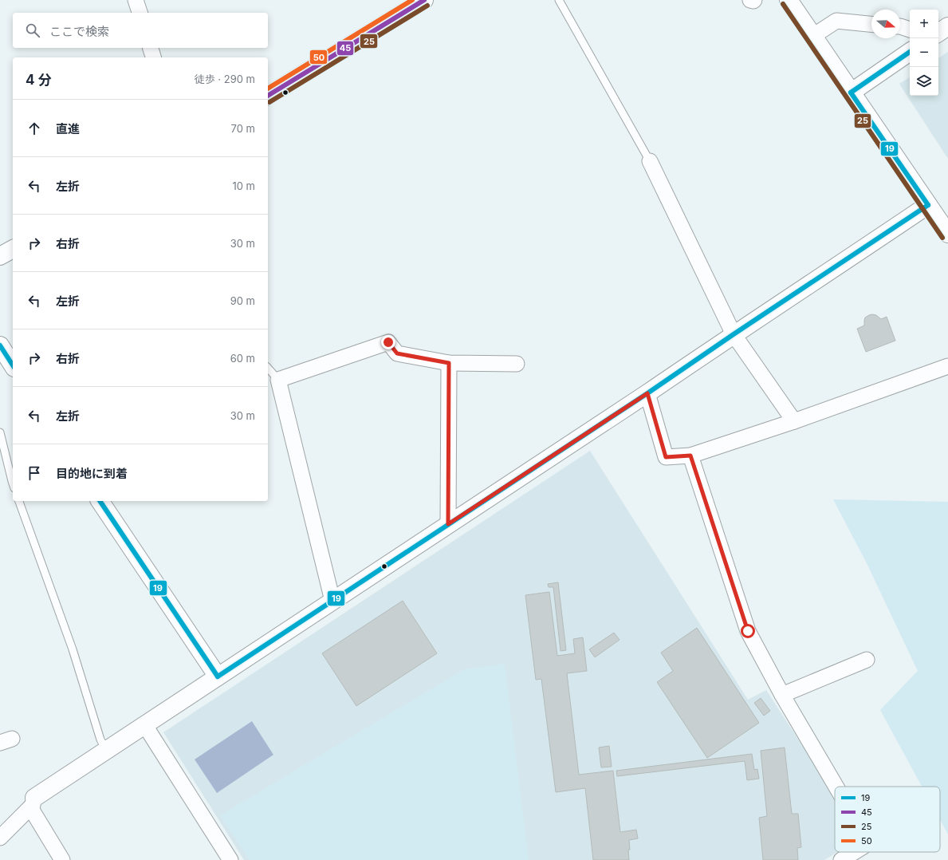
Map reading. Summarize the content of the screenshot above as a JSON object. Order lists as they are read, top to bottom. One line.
{"lines":["transit line 45","transit line 50","transit line 25","transit line 19"],"legend":["19","45","25","50"],"north":"right","page":{"map_buttons":["+","−"],"search":"ここで検索","heading":["4 分","徒歩 · 290 m"],"list":[["直進","70 m"],["左折","10 m"],["右折","30 m"],["左折","90 m"],["右折","60 m"],["左折","30 m"],"目的地に到着"]}}
